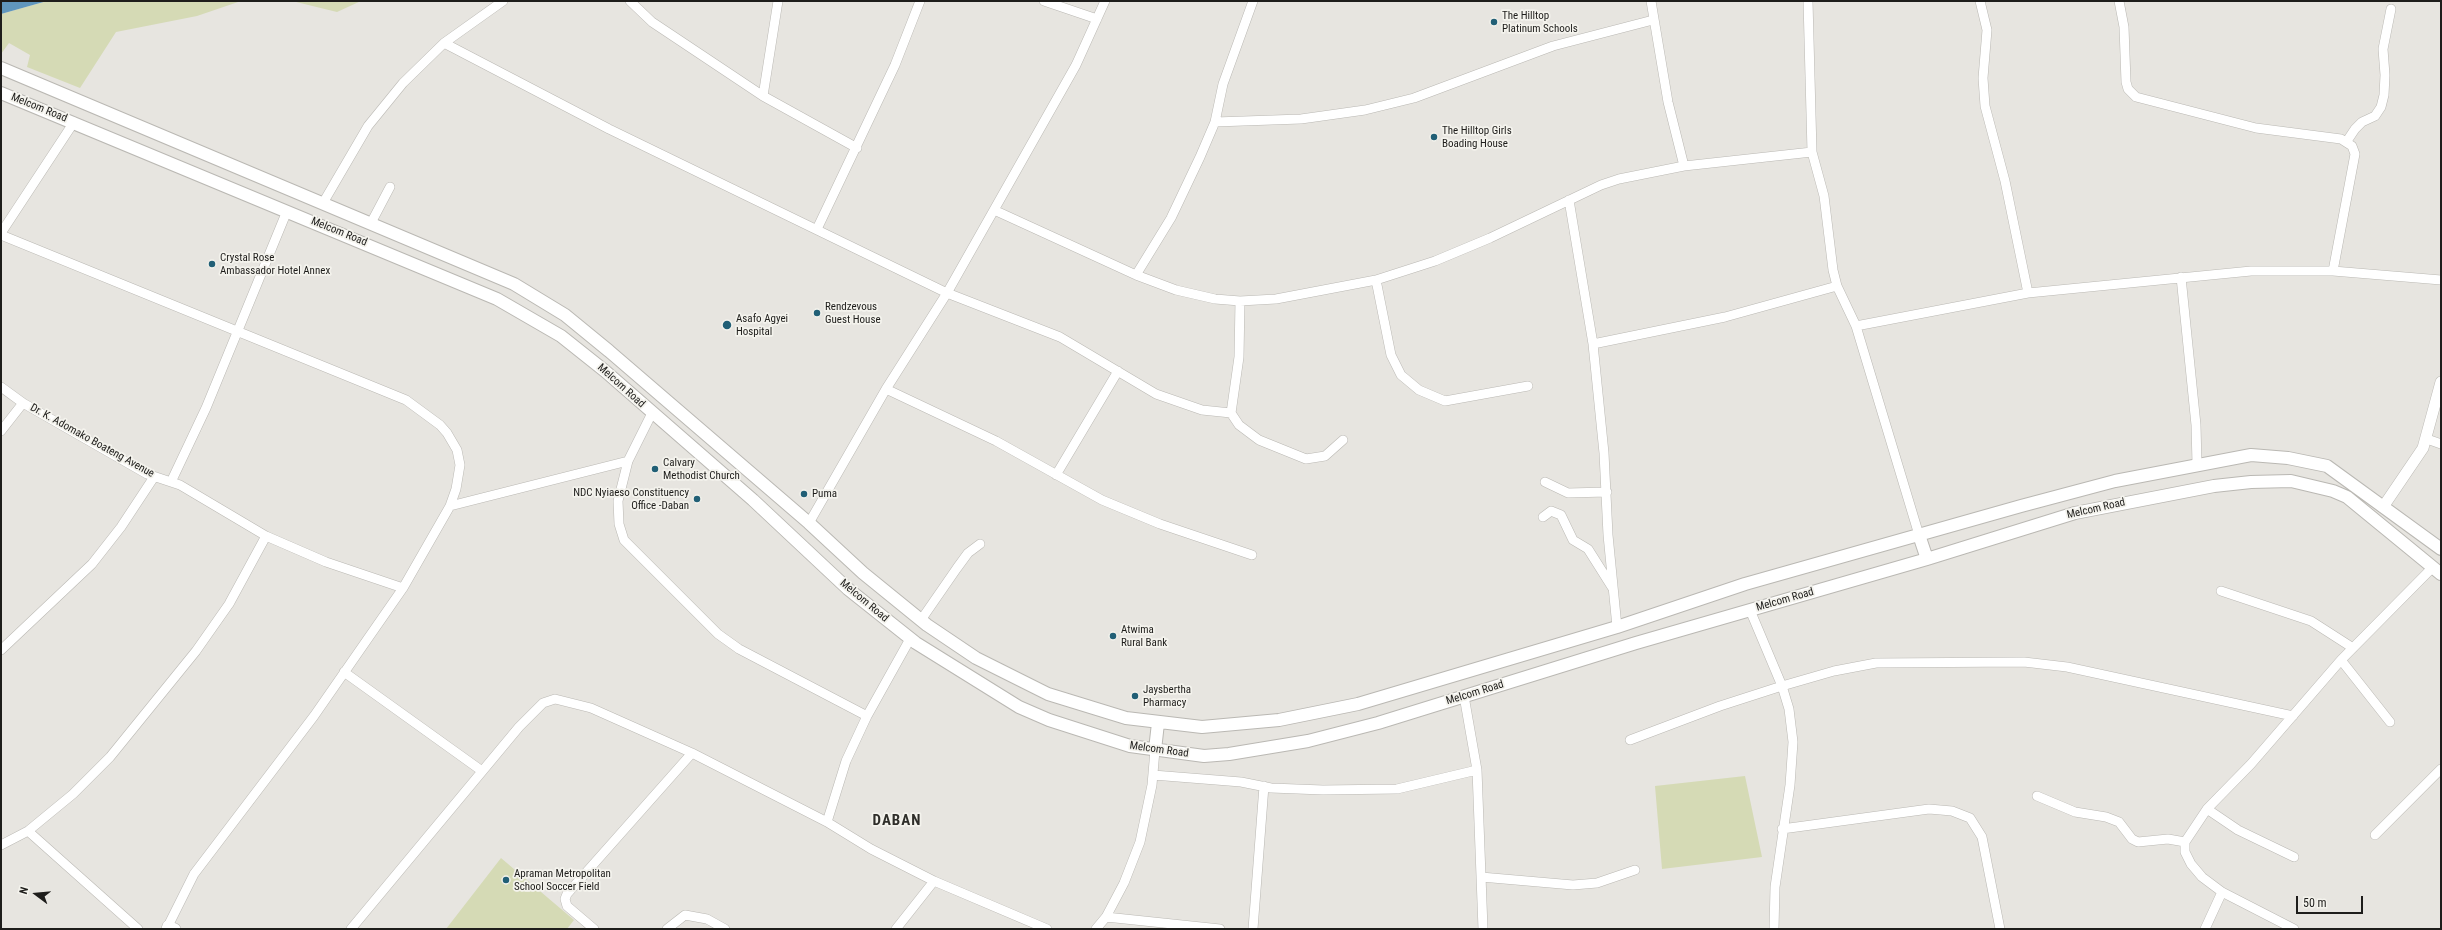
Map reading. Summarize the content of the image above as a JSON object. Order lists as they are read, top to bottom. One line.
{"streets":{"main road":["Melcom Road"],"street":["Dr. K. Adomako Boateng Avenue"]},"districts":["DABAN"],"places":["The Hilltop Platinum Schools","The Hilltop Girls Boading House","Crystal Rose Ambassador Hotel Annex","Rendzevous Guest House","Asafo Agyei Hospital","Calvary Methodist Church","Puma","NDC Nyiaeso Constituency Office -Daban","Atwima Rural Bank","Jaysbertha Pharmacy","Apraman Metropolitan School Soccer Field"],"scale_bar":"50 m","north":"left"}
